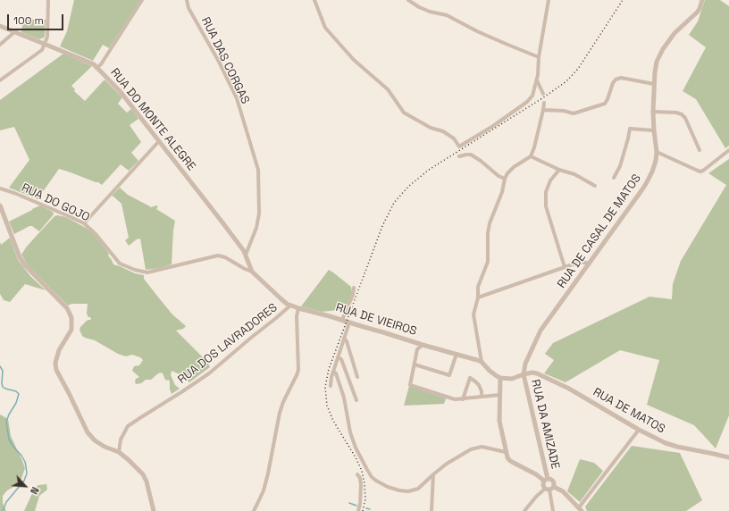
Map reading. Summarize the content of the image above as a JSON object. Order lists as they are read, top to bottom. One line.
{"streets":{"street":["RUA DAS CORGAS","RUA DO MONTE ALEGRE","RUA DO GOJO","RUA DE CASAL DE MATOS","RUA DE VIEIROS","RUA DOS LAVRADORES","RUA DE MATOS","RUA DA AMIZADE"]},"crossings":[["RUA DAS CORGAS","RUA DO MONTE ALEGRE"],["RUA DO MONTE ALEGRE","RUA DO GOJO"],["RUA DO MONTE ALEGRE","RUA DE VIEIROS"],["RUA DO GOJO","RUA DE VIEIROS"],["RUA DE CASAL DE MATOS","RUA DE MATOS"],["RUA DE CASAL DE MATOS","RUA DA AMIZADE"],["RUA DE VIEIROS","RUA DOS LAVRADORES"],["RUA DE MATOS","RUA DA AMIZADE"]],"scale_bar":"100 m","north":"bottom right"}
